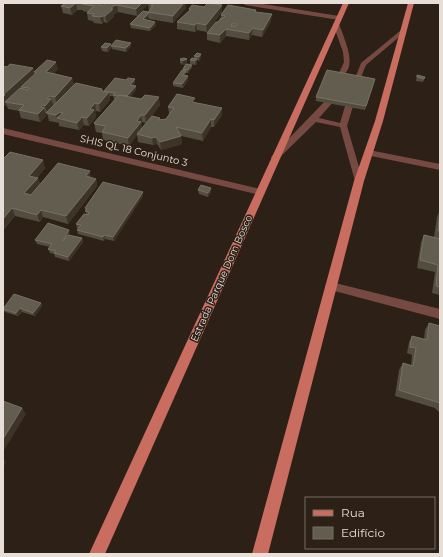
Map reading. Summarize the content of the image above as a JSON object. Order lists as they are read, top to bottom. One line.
{"streets":{"main road":["Estrada Parque Dom Bosco"],"street":["SHIS QL 18 Conjunto 3"]},"crossings":[["SHIS QL 18 Conjunto 3","Estrada Parque Dom Bosco"]],"legend":["Rua","Edifício"]}
